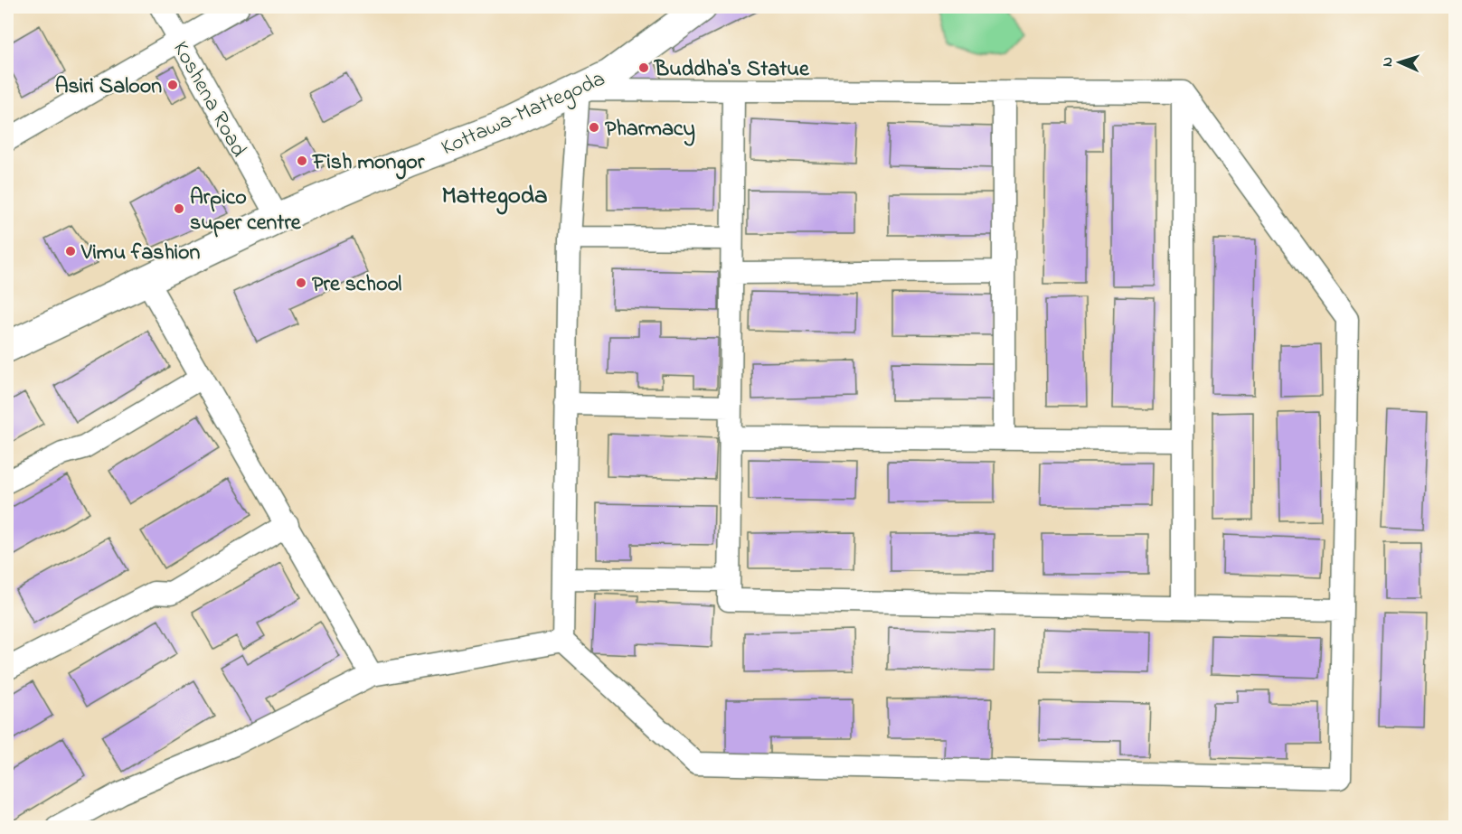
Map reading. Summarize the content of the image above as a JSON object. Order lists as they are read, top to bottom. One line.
{"streets":{"main road":["Kottawa-Mattegoda"],"street":["Koshena Road"]},"crossings":[["Koshena Road","Kottawa-Mattegoda"]],"districts":["Mattegoda"],"places":["Buddha's Statue","Asiri Saloon","Pharmacy","Fish mongor","Arpico super centre","Vimu fashion","Pre school"],"north":"left"}
